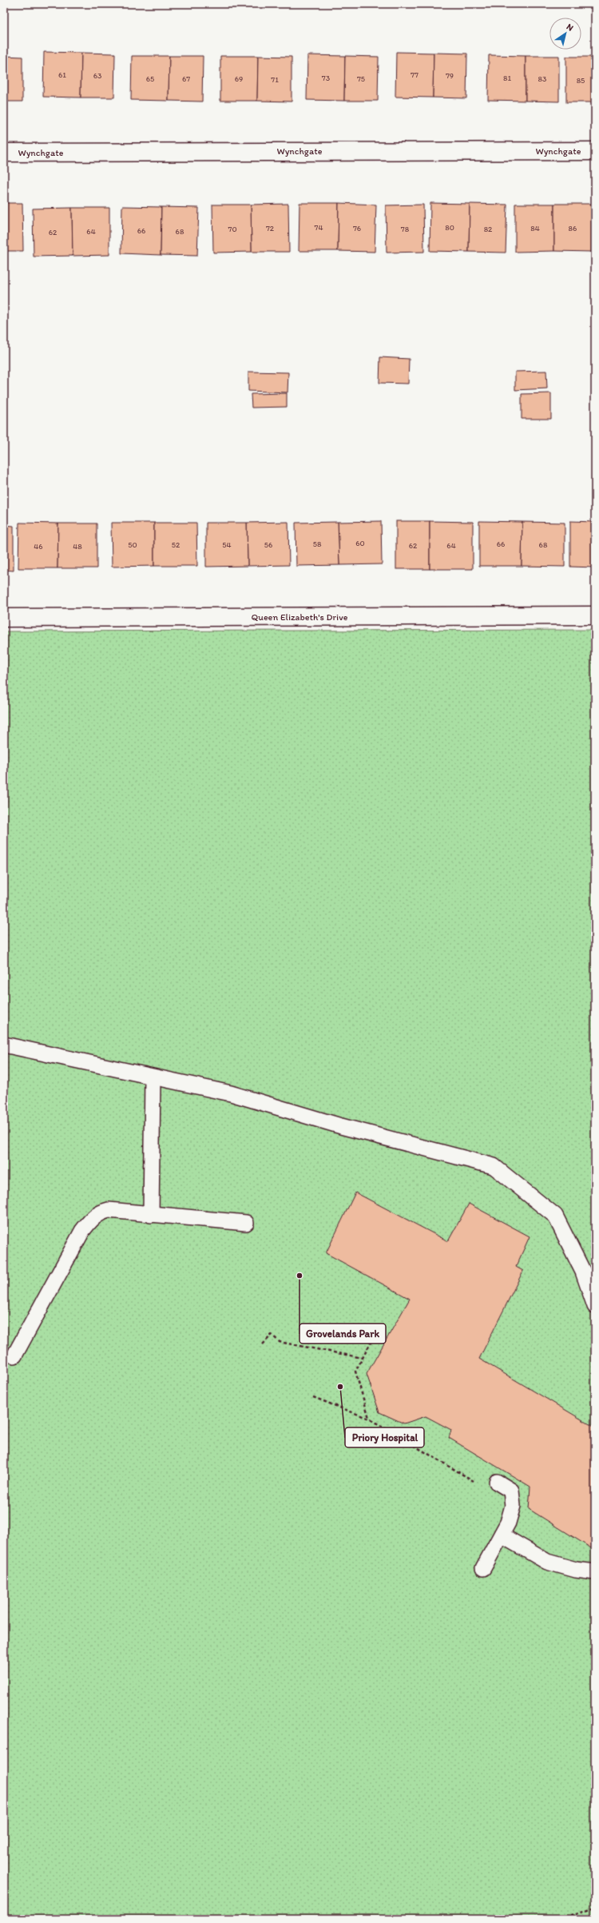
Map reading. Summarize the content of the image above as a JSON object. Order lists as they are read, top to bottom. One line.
{"streets":{"street":["Wynchgate","Queen Elizabeth's Drive"]},"places":["Grovelands Park","Priory Hospital"],"house_numbers":["61","77","63","79","73","81","65","67","69","75","83","71","85","74","80","72","76","84","86","70","78","82","66","64","68","62","60","58","66","50","52","54","56","68","62","64","46","48"],"north":"top right"}
